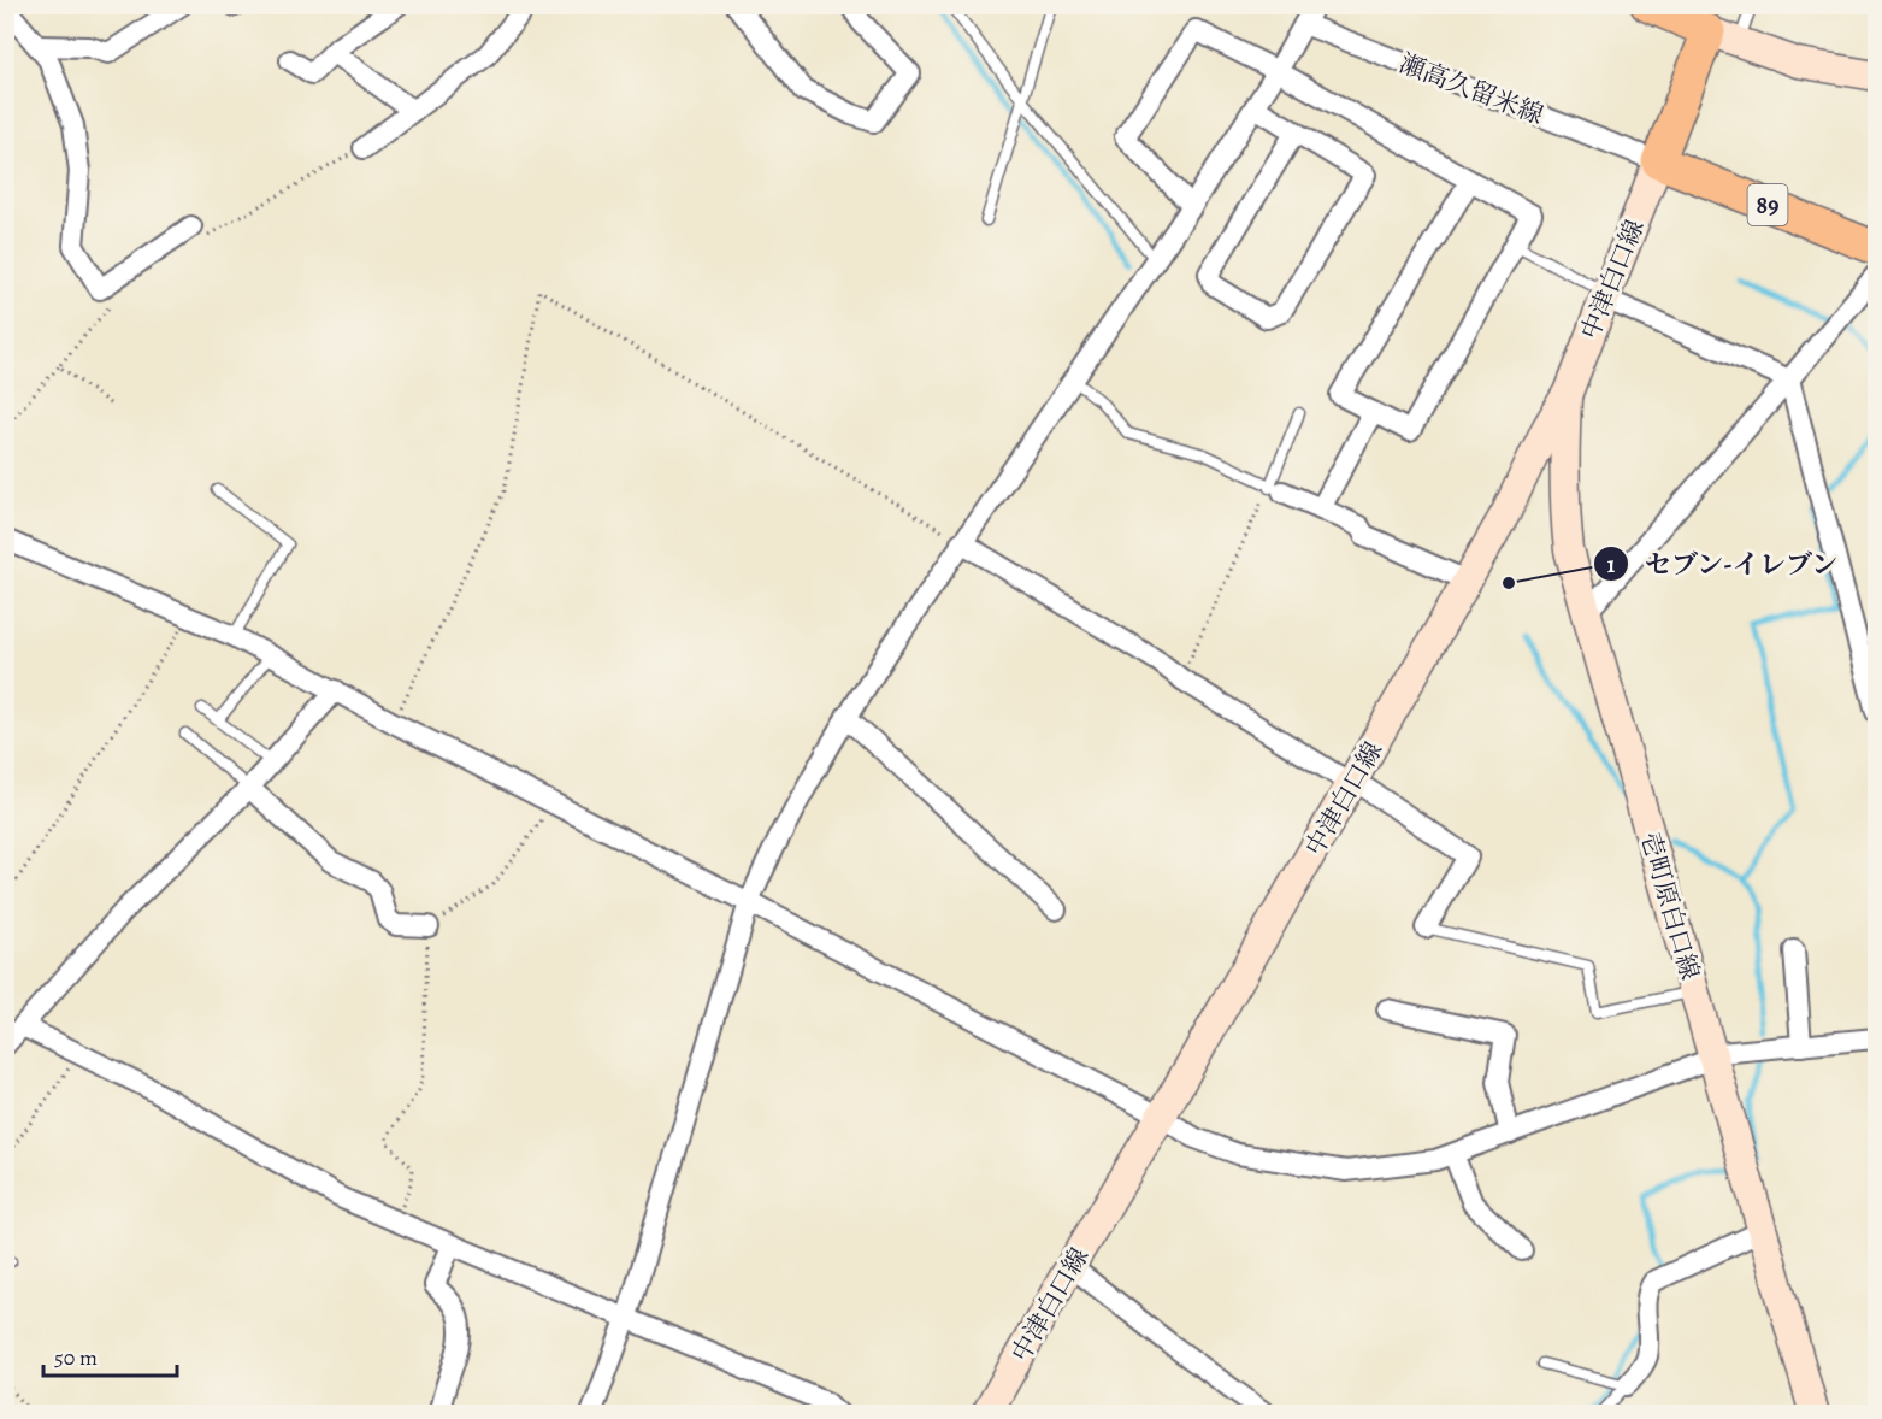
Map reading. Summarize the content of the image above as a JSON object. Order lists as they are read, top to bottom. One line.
{"streets":{"main road":["瀬高久留米線","89","中津白口線","壱町原白口線"]},"crossings":[["瀬高久留米線","中津白口線"],["中津白口線","壱町原白口線"]],"places":["セブン-イレブン"],"scale_bar":"50 m"}
